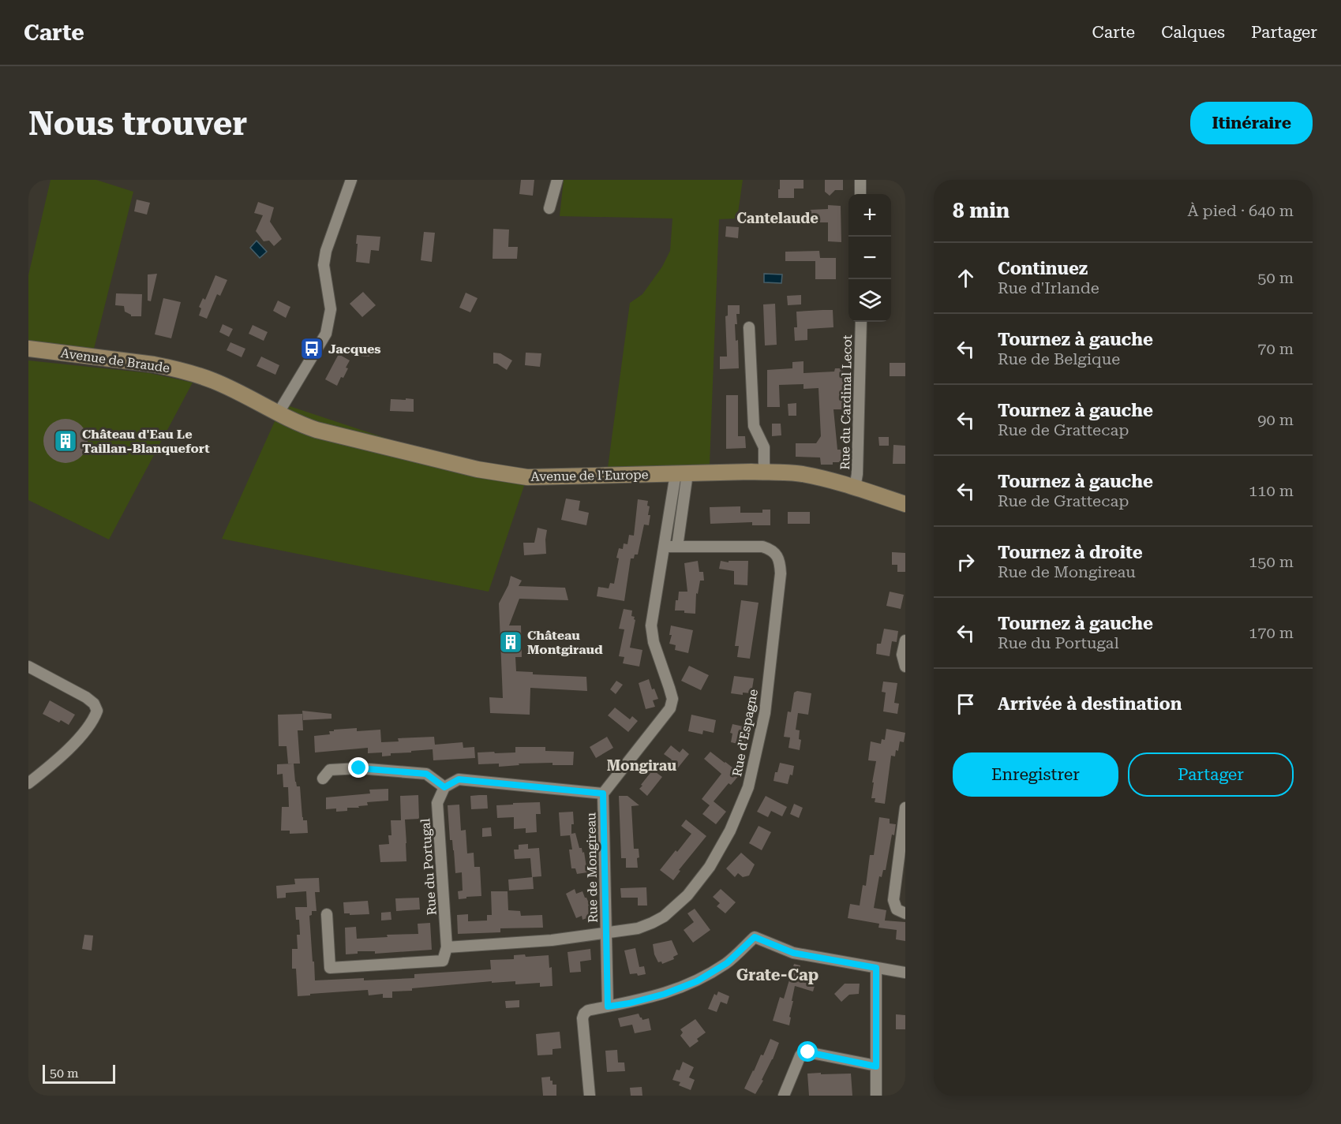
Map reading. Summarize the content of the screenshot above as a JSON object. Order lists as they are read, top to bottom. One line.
{"streets":{"street":["Avenue de Braude","Rue du Cardinal Lecot","Avenue de l'Europe","Rue d'Espagne","Rue du Portugal","Rue de Mongireau"]},"crossings":[["Avenue de Braude","Avenue de l'Europe"],["Rue du Cardinal Lecot","Avenue de l'Europe"],["Avenue de l'Europe","Rue de Mongireau"],["Rue d'Espagne","Rue de Mongireau"]],"districts":["Cantelaude","Mongirau","Grate-Cap"],"places":{"bus stop":["Jacques"],"building":["Château d'Eau Le Taillan-Blanquefort","Château Montgiraud"]},"scale_bar":"50 m","page":{"header":"Carte","nav":["Carte","Calques","Partager"],"buttons":["Itinéraire",["Enregistrer","Partager"]],"title":"Nous trouver","heading":["8 min","À pied · 640 m"],"map_buttons":["+","−"],"list":[["Continuez","Rue d'Irlande","50 m"],["Tournez à gauche","Rue de Belgique","70 m"],["Tournez à gauche","Rue de Grattecap","90 m"],["Tournez à gauche","Rue de Grattecap","110 m"],["Tournez à droite","Rue de Mongireau","150 m"],["Tournez à gauche","Rue du Portugal","170 m"],"Arrivée à destination"],"scale":"50 m"}}
